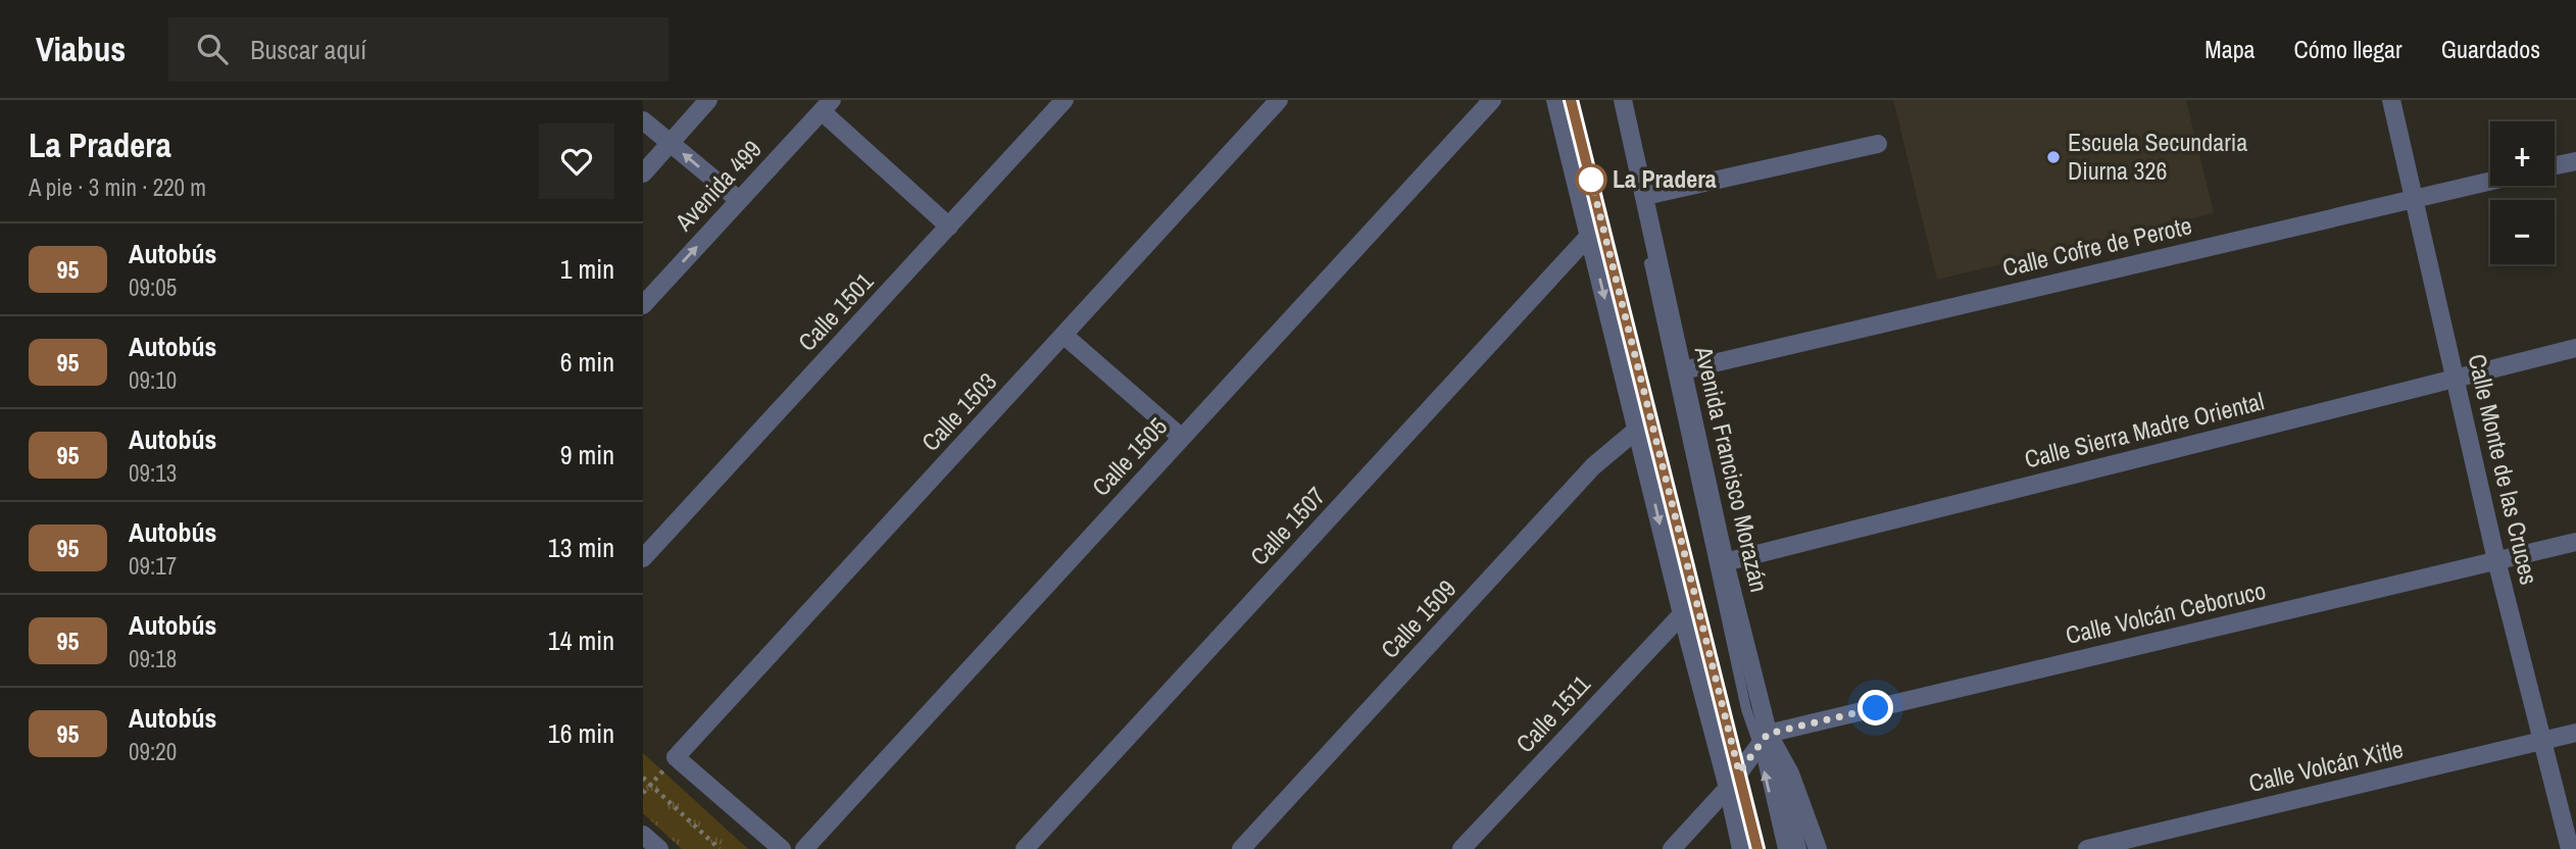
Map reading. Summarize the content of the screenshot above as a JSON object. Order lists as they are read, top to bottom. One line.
{"streets":{"street":["Avenida 499","Calle Cofre de Perote","Calle 1501","Calle 1503","Calle Sierra Madre Oriental","Calle 1505","Avenida Francisco Morazán","Calle Monte de las Cruces","Calle 1507","Calle Volcán Ceboruco","Calle 1509","Calle 1511","Calle Volcán Xitle"]},"crossings":[["Calle Cofre de Perote","Avenida Francisco Morazán"],["Calle Cofre de Perote","Calle Monte de las Cruces"],["Calle Sierra Madre Oriental","Avenida Francisco Morazán"],["Calle Sierra Madre Oriental","Calle Monte de las Cruces"],["Avenida Francisco Morazán","Calle Volcán Ceboruco"],["Calle Monte de las Cruces","Calle Volcán Ceboruco"],["Calle Monte de las Cruces","Calle Volcán Xitle"]],"places":["Escuela Secundaria Diurna 326","La Pradera"],"lines":["bus line 95"],"page":{"header":"Viabus","search":"Buscar aquí","nav":["Mapa","Cómo llegar","Guardados"],"heading":["La Pradera","A pie · 3 min · 220 m"],"map_buttons":["+","−"],"list":[{"mark":"95","name":"Autobús","note":"09:05","value":"1 min"},{"mark":"95","name":"Autobús","note":"09:10","value":"6 min"},{"mark":"95","name":"Autobús","note":"09:13","value":"9 min"},{"mark":"95","name":"Autobús","note":"09:17","value":"13 min"},{"mark":"95","name":"Autobús","note":"09:18","value":"14 min"},{"mark":"95","name":"Autobús","note":"09:20","value":"16 min"}]}}
